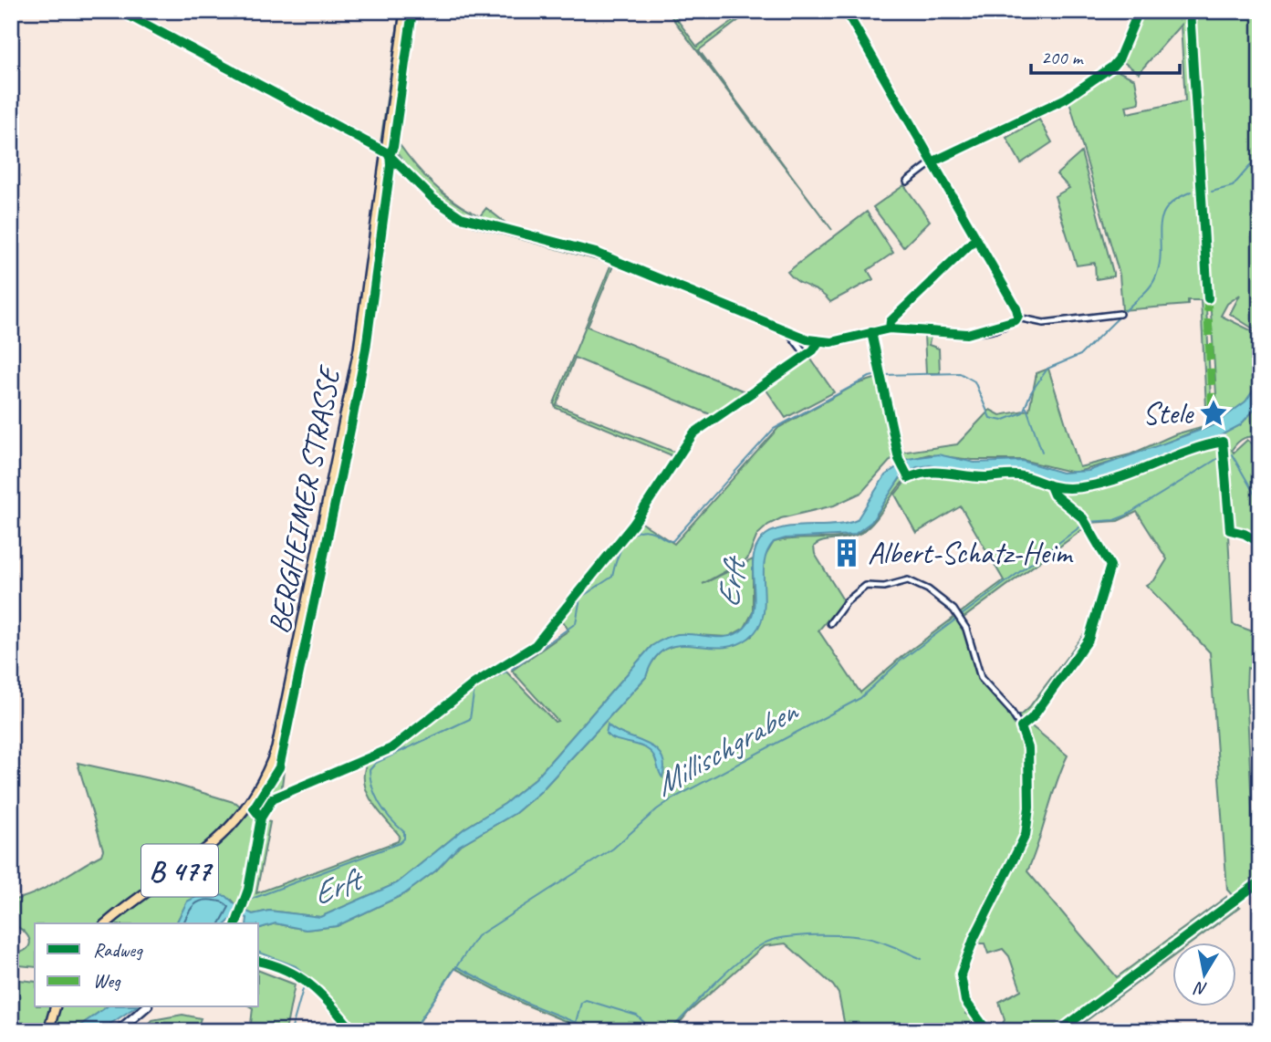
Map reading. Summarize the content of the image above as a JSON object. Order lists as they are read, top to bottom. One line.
{"streets":{"main road":["BERGHEIMER STRASSE","B 477"]},"water":["Erft","Millischgraben"],"places":{"place":["Stele"],"building":["Albert-Schatz-Heim"]},"legend":["Radweg","Weg"],"scale_bar":"200 m","north":"bottom"}
